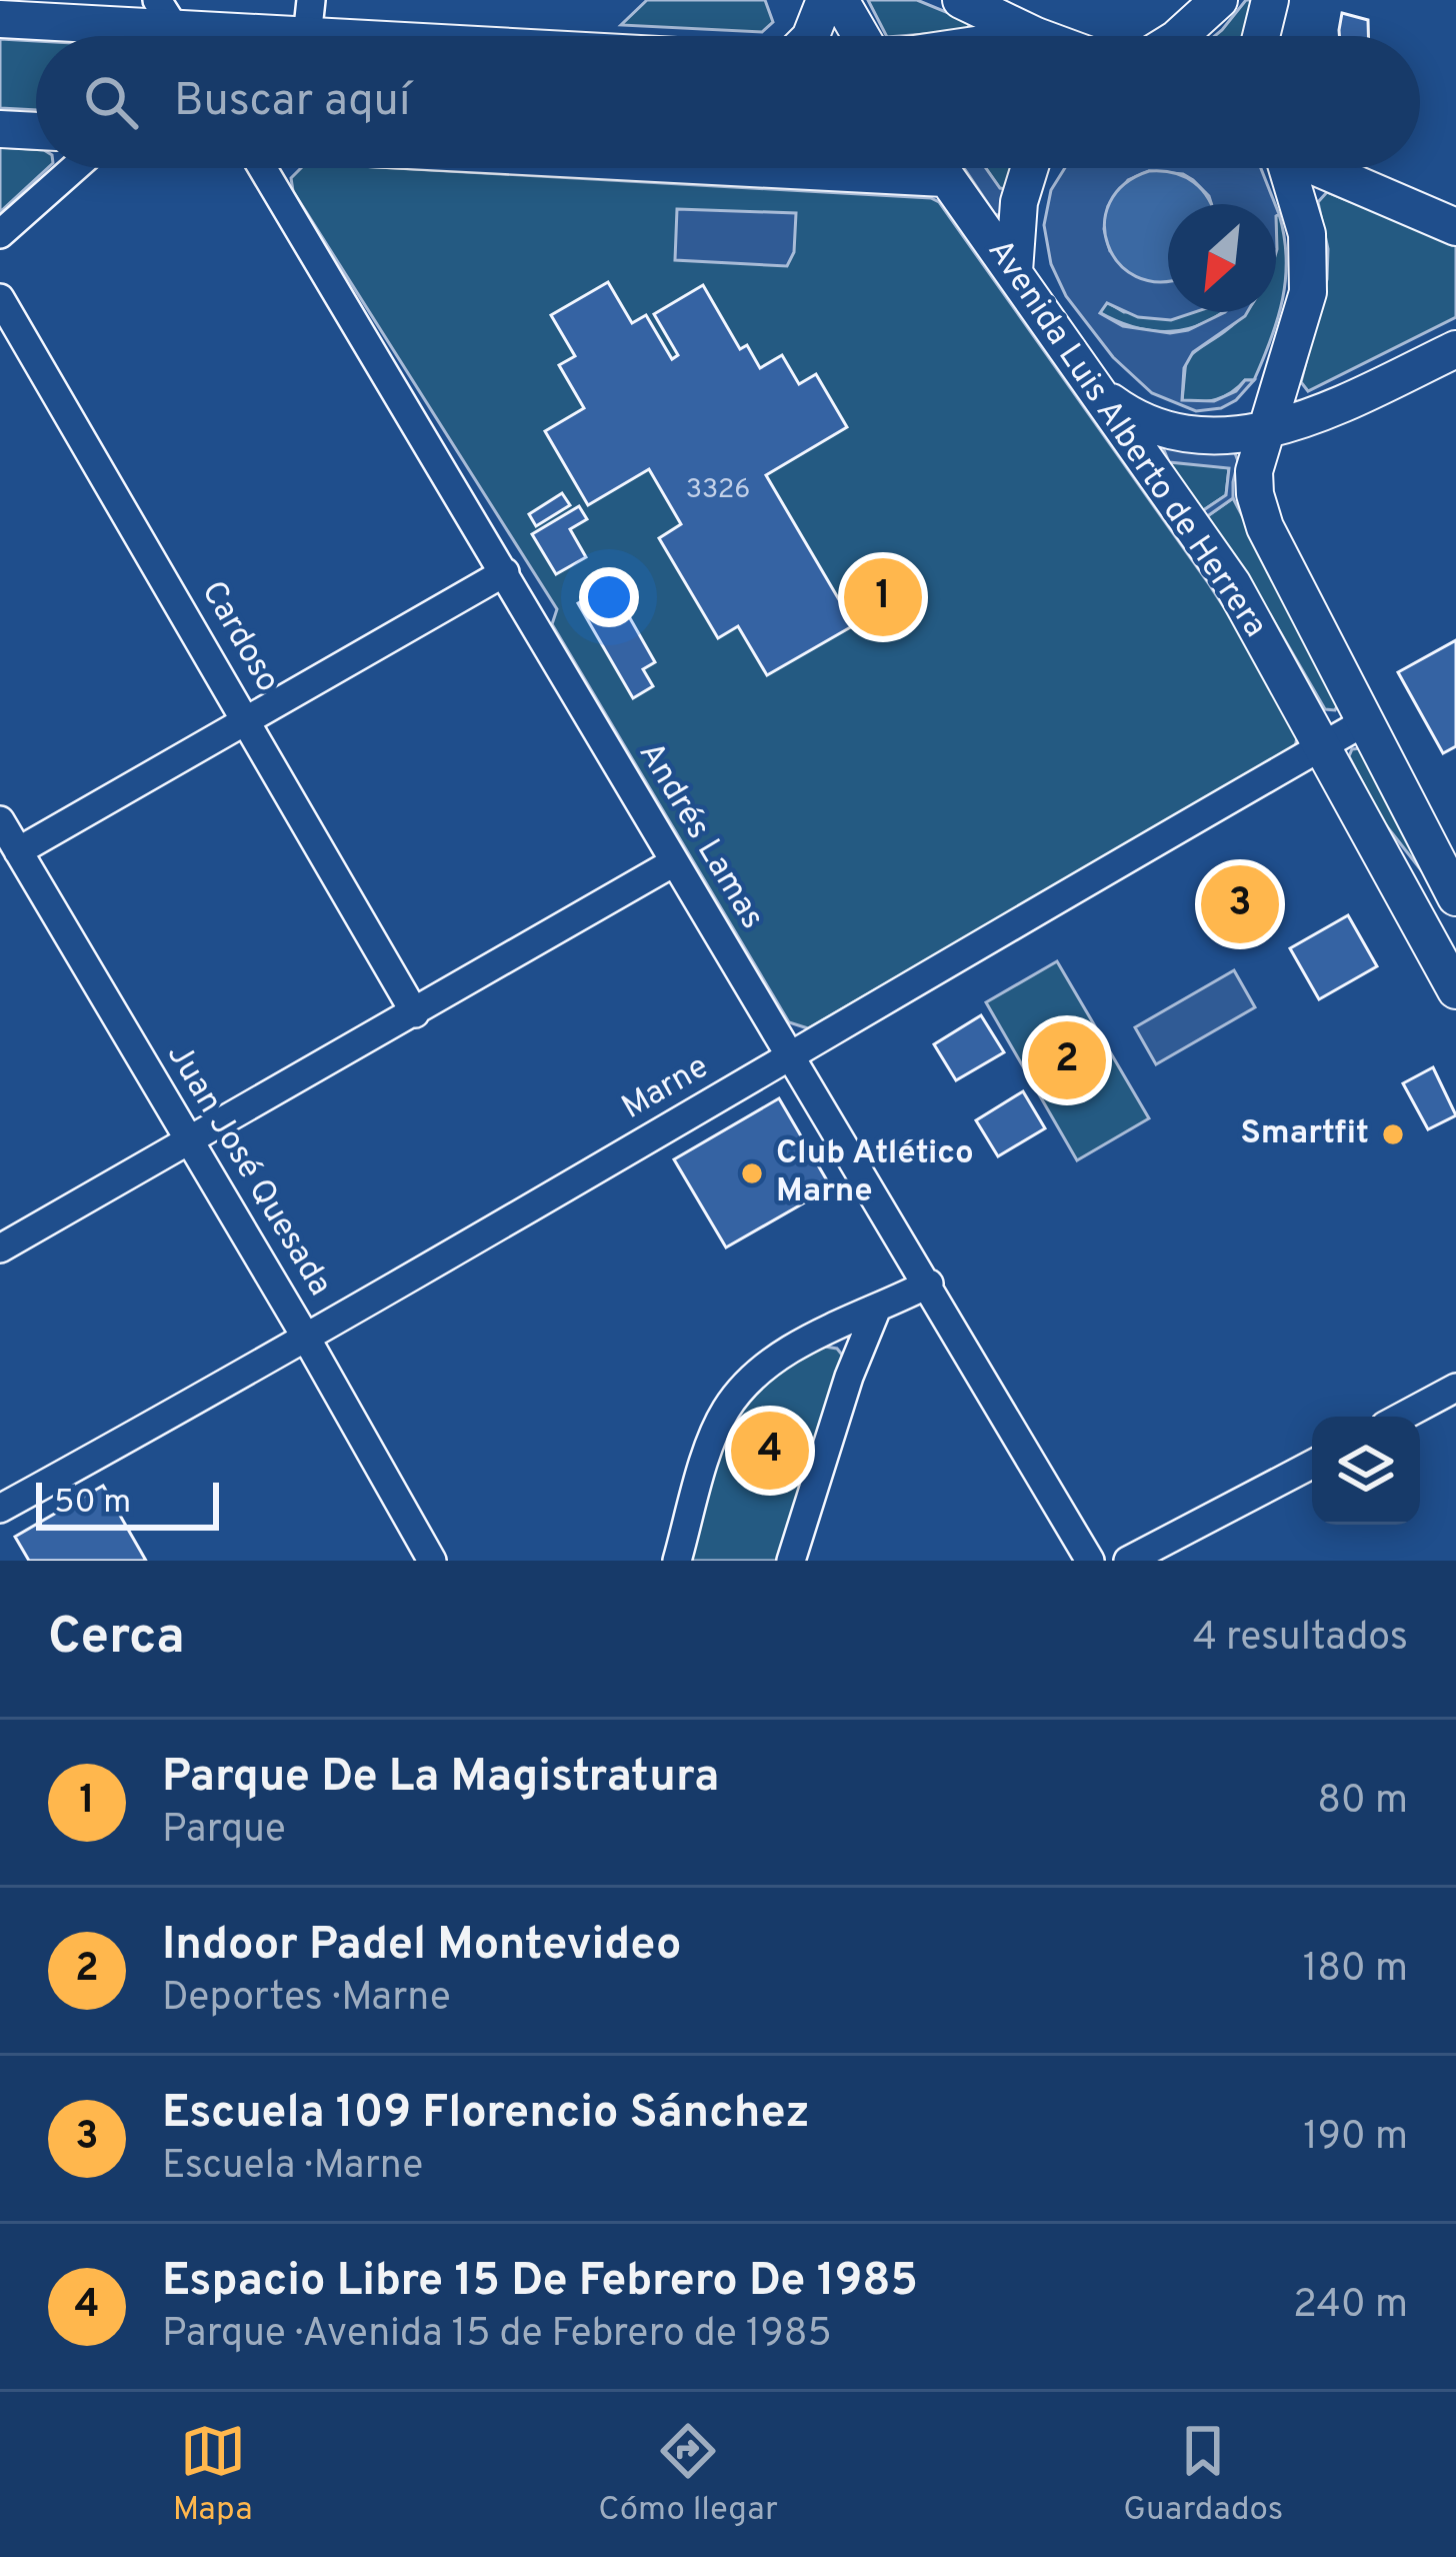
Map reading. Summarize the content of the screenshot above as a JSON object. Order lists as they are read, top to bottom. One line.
{"streets":{"main road":["Avenida Luis Alberto de Herrera"],"street":["Cardoso","Andrés Lamas","Marne","Juan José Quesada"]},"crossings":[["Avenida Luis Alberto de Herrera","Marne"],["Andrés Lamas","Marne"],["Marne","Juan José Quesada"]],"places":["Smartfit","Club Atlético Marne"],"house_numbers":["3326"],"scale_bar":"50 m","north":"bottom left","page":{"search":"Buscar aquí","pins":["1","3","2","4"],"scale":"50 m","heading":["Cerca","4 resultados"],"list":[{"mark":"1","name":"Parque De La Magistratura","note":"Parque","value":"80 m"},{"mark":"2","name":"Indoor Padel Montevideo","note":"Deportes · Marne","value":"180 m"},{"mark":"3","name":"Escuela 109 Florencio Sánchez","note":"Escuela · Marne","value":"190 m"},{"mark":"4","name":"Espacio Libre 15 De Febrero De 1985","note":"Parque · Avenida 15 de Febrero de 1985","value":"240 m"}],"nav":["Mapa","Cómo llegar","Guardados"]}}
